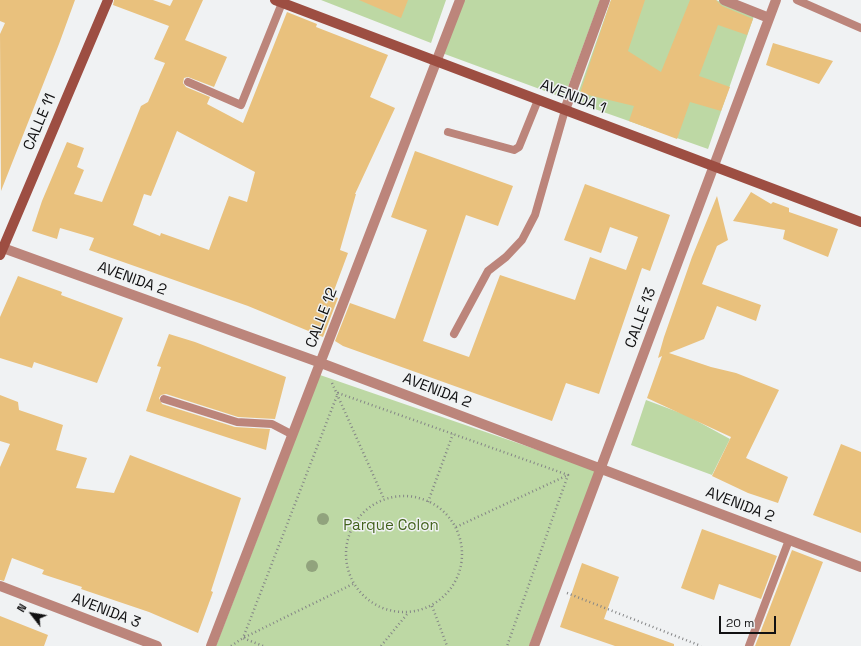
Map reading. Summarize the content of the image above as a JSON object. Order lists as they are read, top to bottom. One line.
{"streets":{"street":["AVENIDA 1","CALLE 11","AVENIDA 2","CALLE 12","CALLE 13","AVENIDA 3"]},"crossings":[["AVENIDA 1","CALLE 12"],["AVENIDA 1","CALLE 13"],["CALLE 11","AVENIDA 2"],["AVENIDA 2","CALLE 12"],["AVENIDA 2","CALLE 13"]],"parks":["Parque Colon"],"scale_bar":"20 m","north":"top left"}
